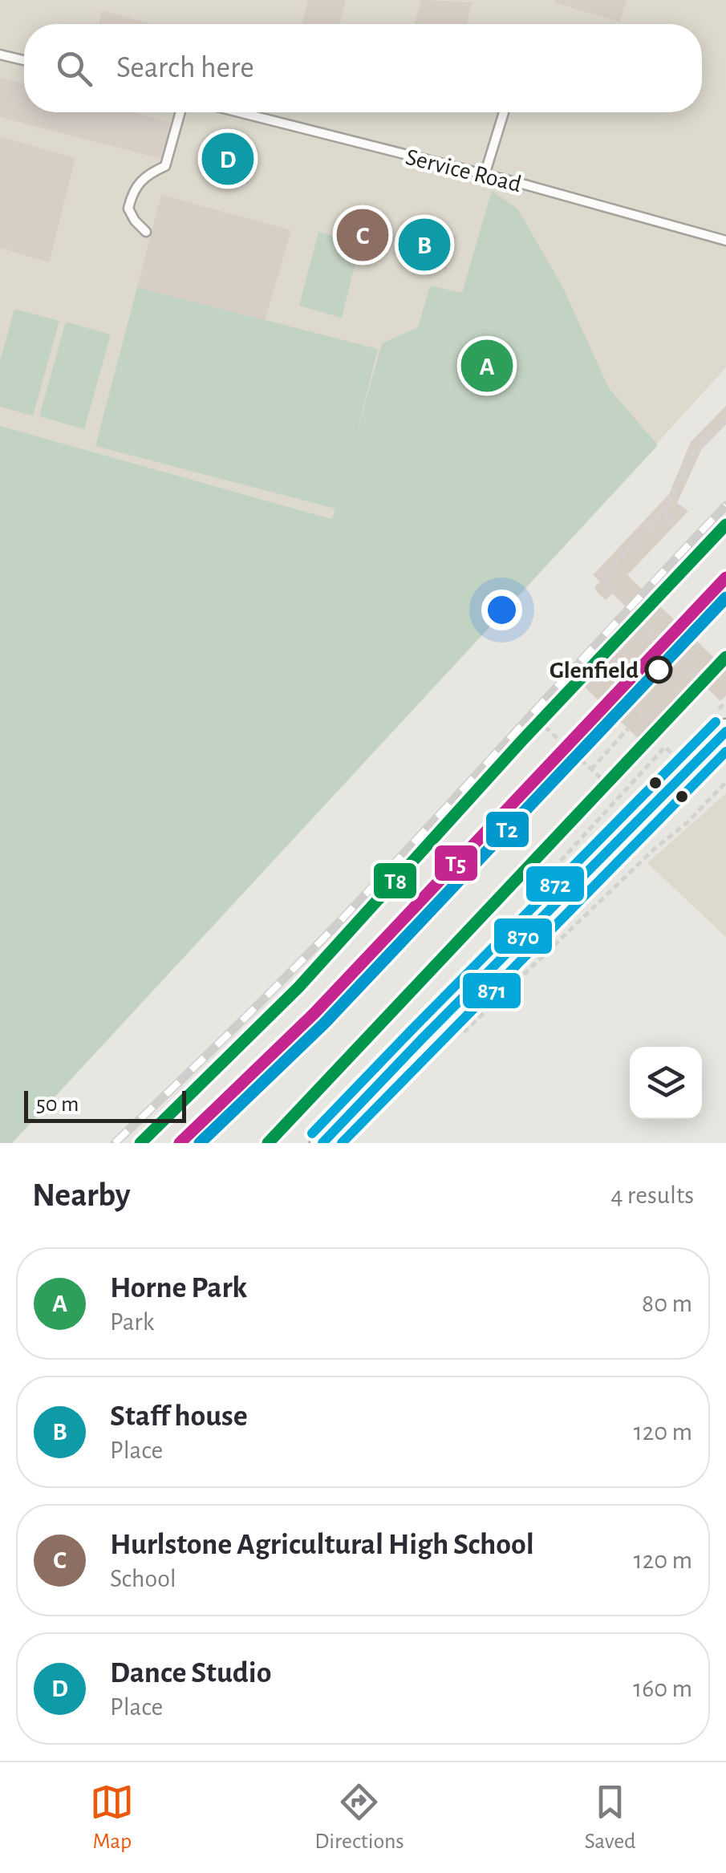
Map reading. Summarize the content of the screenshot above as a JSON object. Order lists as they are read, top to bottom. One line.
{"streets":{"lane":["Service Road"]},"places":["Glenfield"],"lines":["transit line T8","transit line T5","transit line T2","transit line 872","transit line 870","transit line 871"],"scale_bar":"50 m","page":{"search":"Search here","pins":["D","C","B","A"],"scale":"50 m","heading":["Nearby","4 results"],"list":[{"mark":"A","name":"Horne Park","note":"Park","value":"80 m"},{"mark":"B","name":"Staff house","note":"Place","value":"120 m"},{"mark":"C","name":"Hurlstone Agricultural High School","note":"School","value":"120 m"},{"mark":"D","name":"Dance Studio","note":"Place","value":"160 m"}],"nav":["Map","Directions","Saved"]}}
